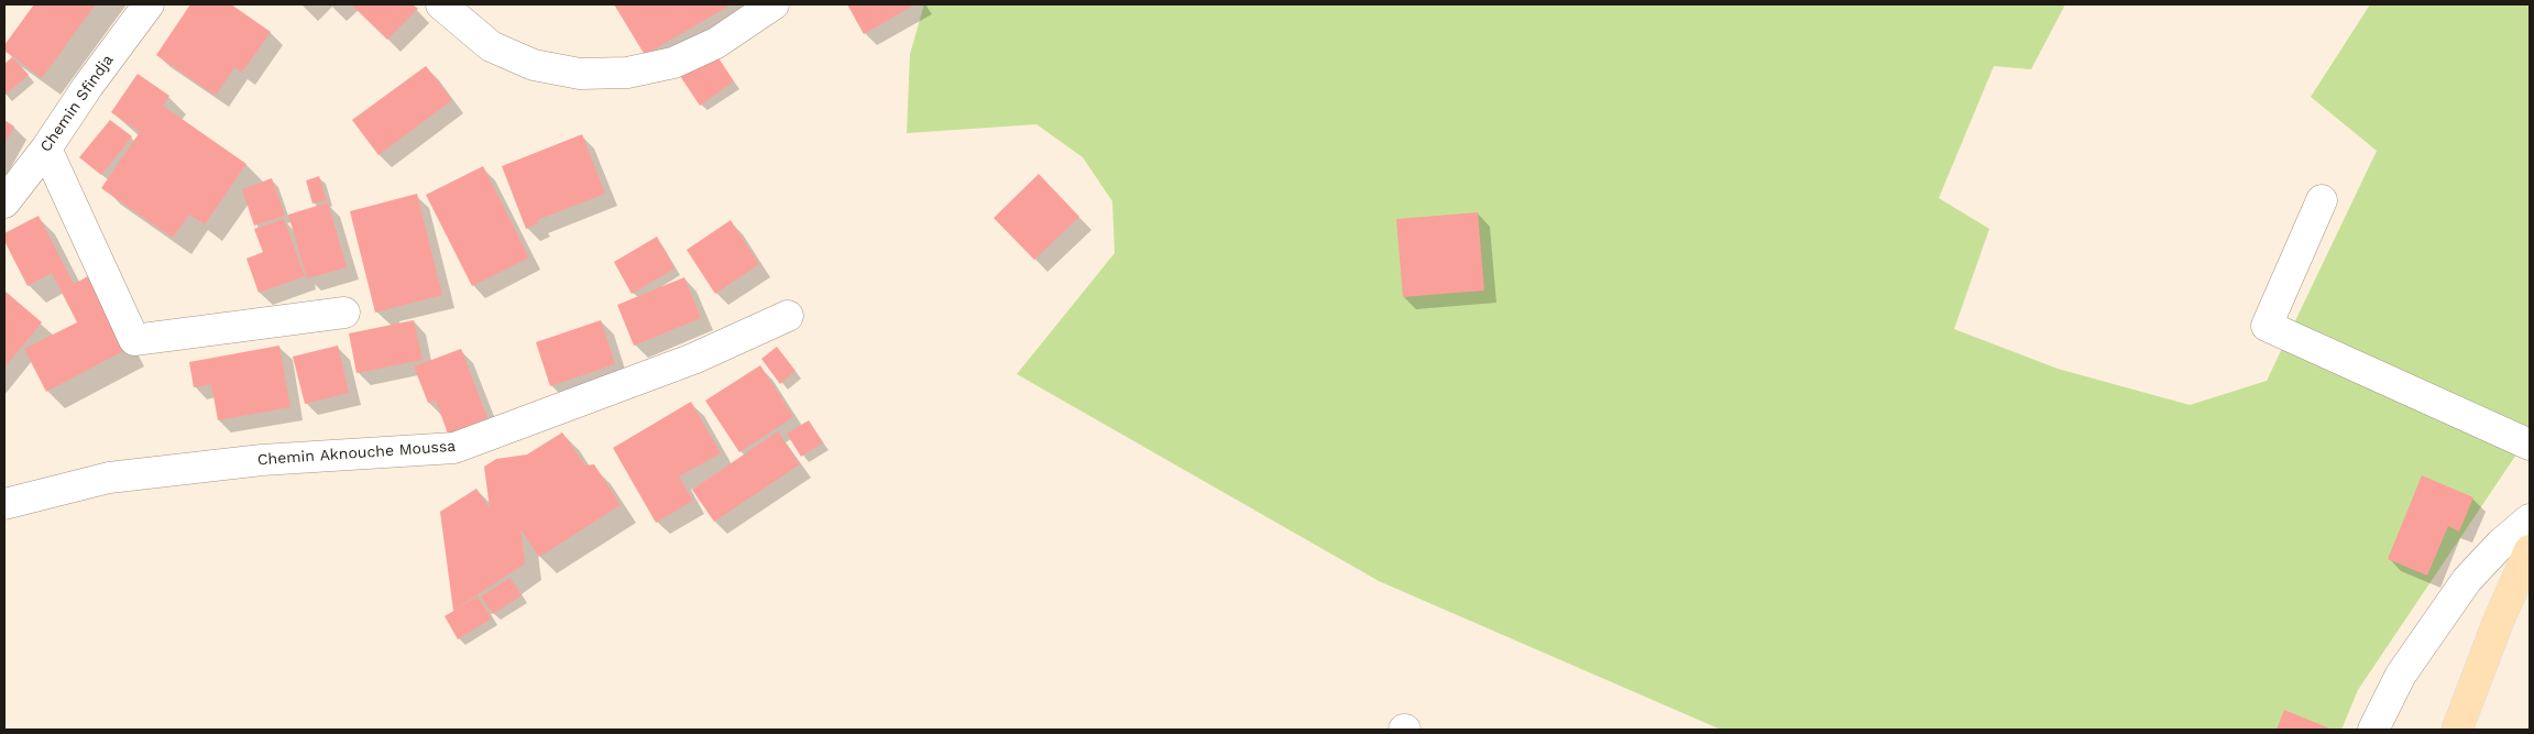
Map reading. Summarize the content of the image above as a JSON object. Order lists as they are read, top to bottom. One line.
{"streets":{"street":["Chemin Sfindja","Chemin Aknouche Moussa"]}}
